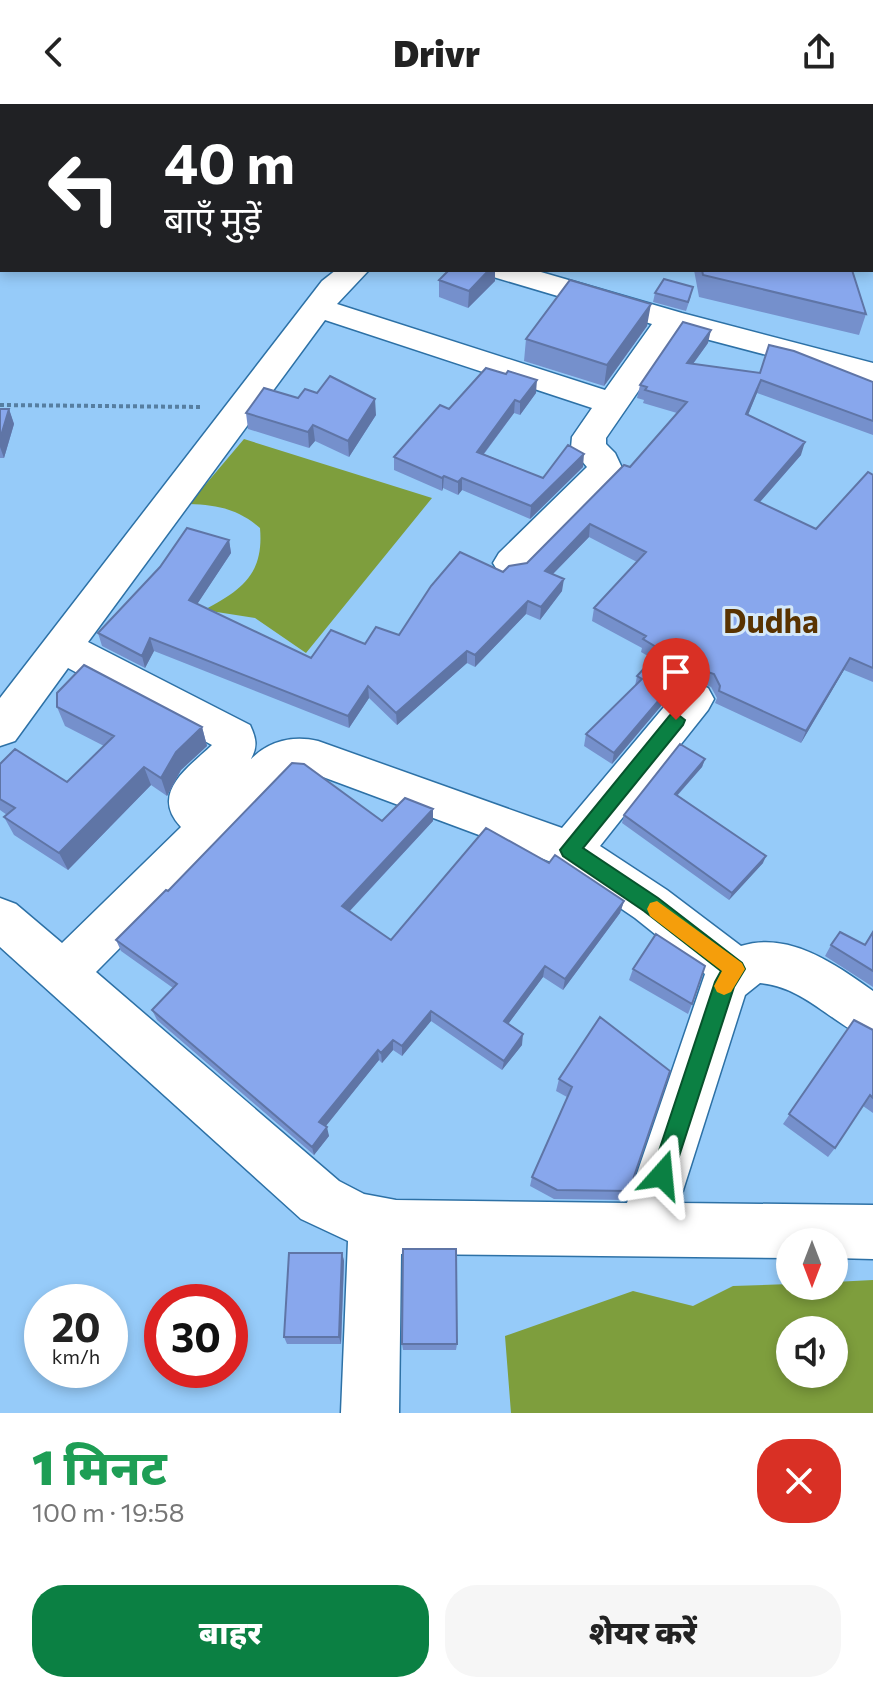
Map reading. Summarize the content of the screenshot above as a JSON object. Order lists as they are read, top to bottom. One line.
{"districts":["Dudha"],"north":"bottom","page":{"header":"Drivr","turn":["40 m","बाएँ मुड़ें"],"speed":"20 km/h","limit":"30","heading":["1 मिनट","100 m · 19:58"],"buttons":["बाहर","शेयर करें"]}}
